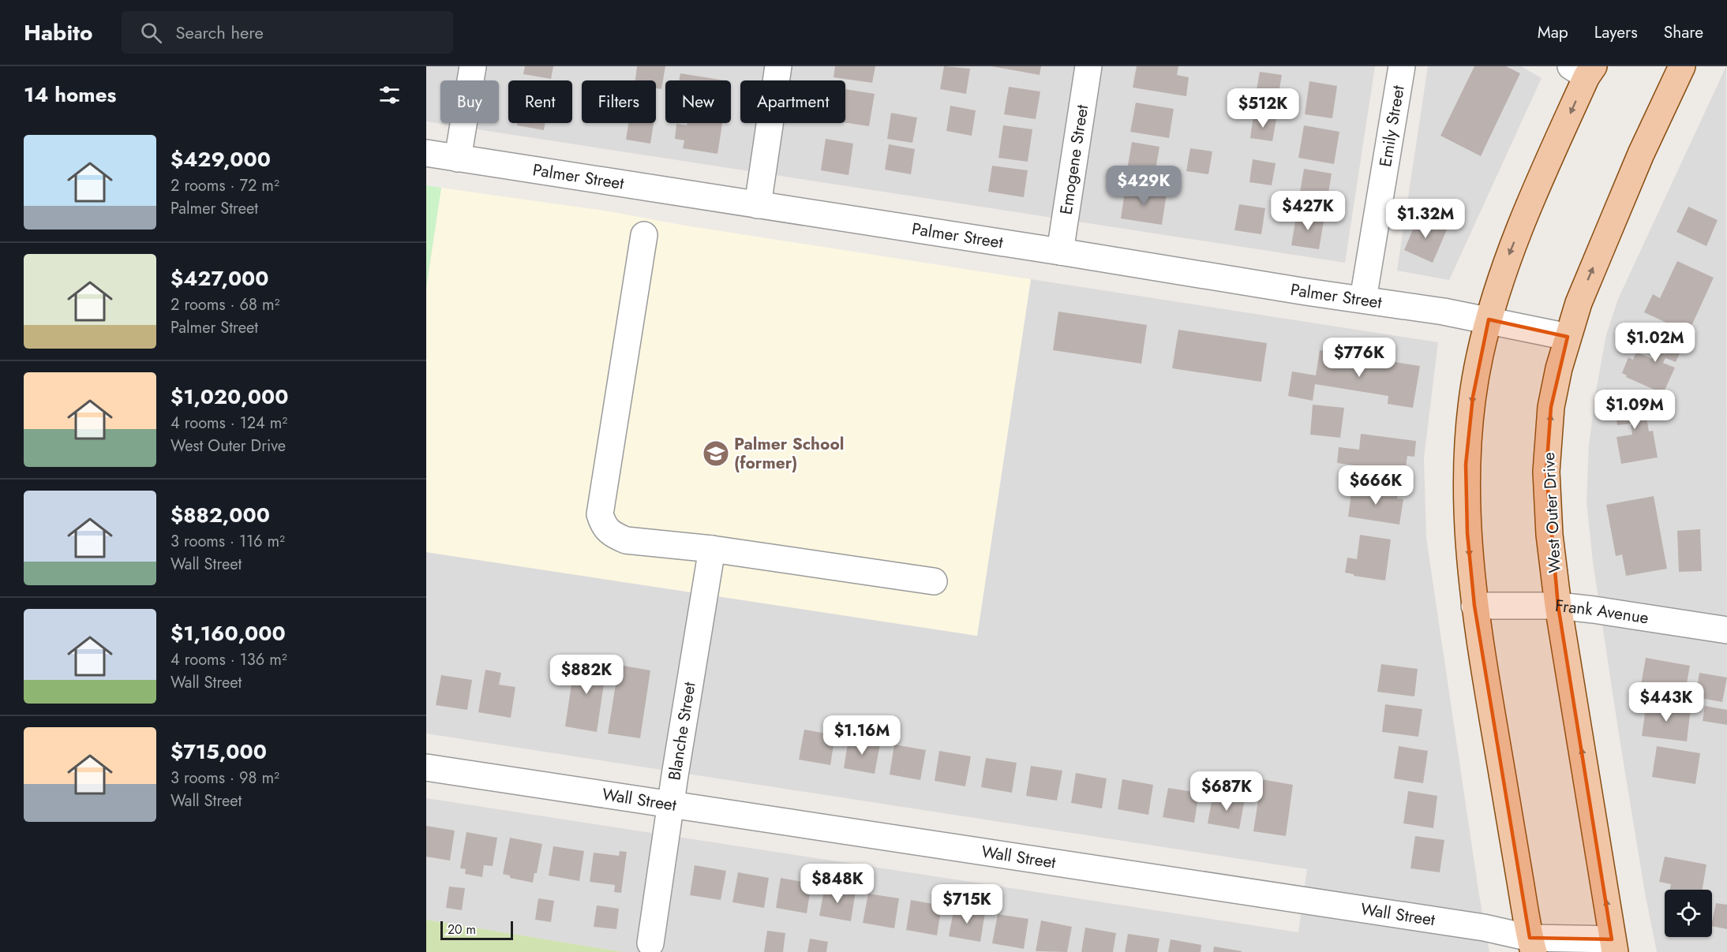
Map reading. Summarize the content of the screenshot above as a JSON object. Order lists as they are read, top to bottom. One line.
{"streets":{"main road":["West Outer Drive"],"street":["Emily Street","Emogene Street","Palmer Street","Frank Avenue","Blanche Street","Wall Street"]},"crossings":[["Emily Street","Palmer Street"],["Emogene Street","Palmer Street"],["Palmer Street","West Outer Drive"],["West Outer Drive","Frank Avenue"],["West Outer Drive","Wall Street"],["Blanche Street","Wall Street"]],"places":{"school or university":["Palmer School (former)"]},"scale_bar":"20 m","page":{"header":"Habito","search":"Search here","nav":["Map","Layers","Share"],"heading":"14 homes","chip":["Buy","Rent","Filters","New","Apartment"],"price":["$512K","$429K","$427K","$1.32M","$1.02M","$776K","$1.09M","$666K","$882K","$443K","$1.16M","$687K","$848K","$715K"],"list":[{"name":"$429,000","note":"2 rooms · 72 m² · Palmer Street"},{"name":"$427,000","note":"2 rooms · 68 m² · Palmer Street"},{"name":"$1,020,000","note":"4 rooms · 124 m² · West Outer Drive"},{"name":"$882,000","note":"3 rooms · 116 m² · Wall Street"},{"name":"$1,160,000","note":"4 rooms · 136 m² · Wall Street"},{"name":"$715,000","note":"3 rooms · 98 m² · Wall Street"}],"scale":"20 m"}}
